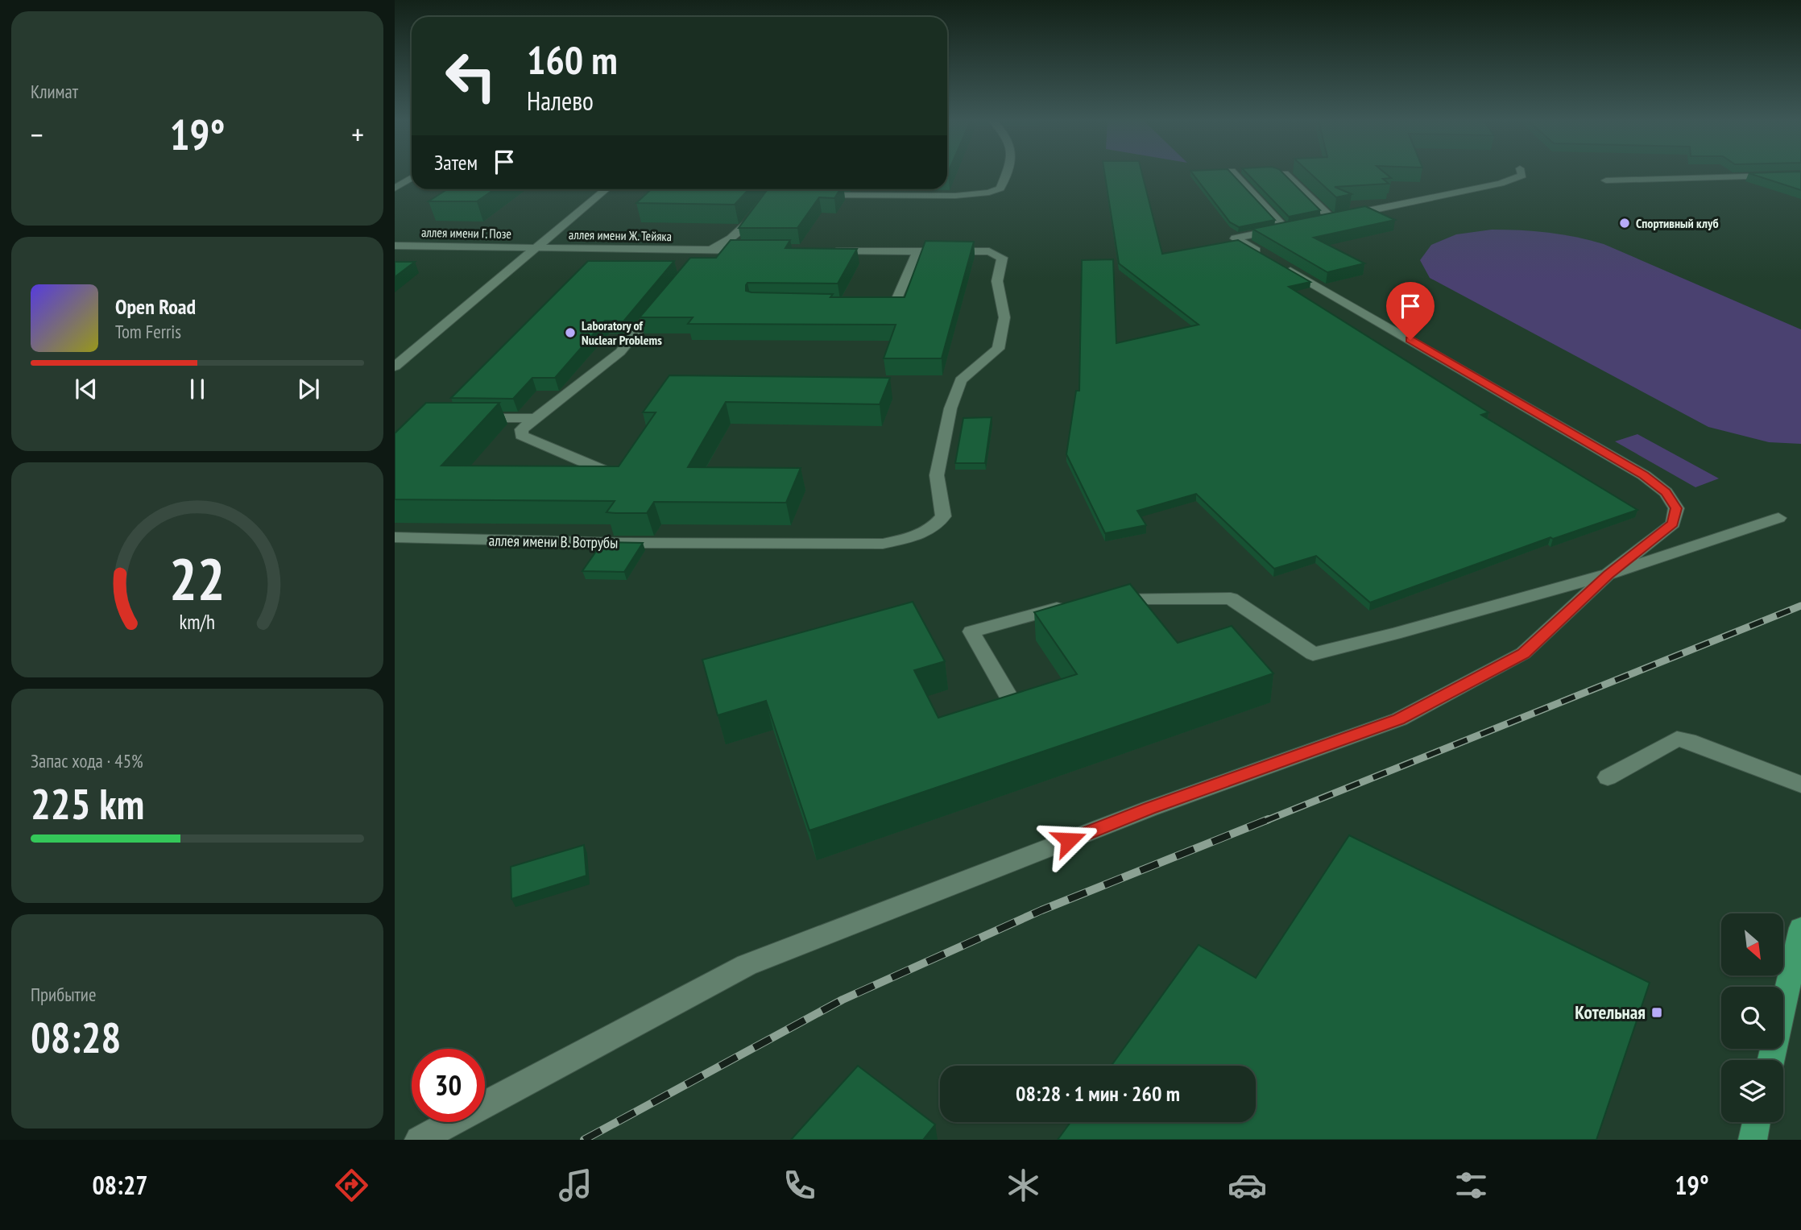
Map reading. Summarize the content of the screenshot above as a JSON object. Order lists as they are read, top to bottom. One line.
{"streets":{"street":["аллея имени Г. Позе","аллея имени Ж. Тейяка","аллея имени В. Вотрубы"]},"crossings":[["аллея имени Г. Позе","аллея имени Ж. Тейяка"]],"places":{"other":["Спортивный клуб","Laboratory of Nuclear Problems"],"transit":["Котельная"]},"north":"bottom right","page":{"tile":["Климат",["Запас хода · 45%","225 km"],["Прибытие","08:28"]],"turn":["160 m","Налево"],"heat":["−","19°","+"],"then":"Затем","song":["Open Road","Tom Ferris"],"limit":"30","trip":"08:28 · 1 мин · 260 m","tabs":["08:27","19°"],"gauge":["22","km/h"]}}
